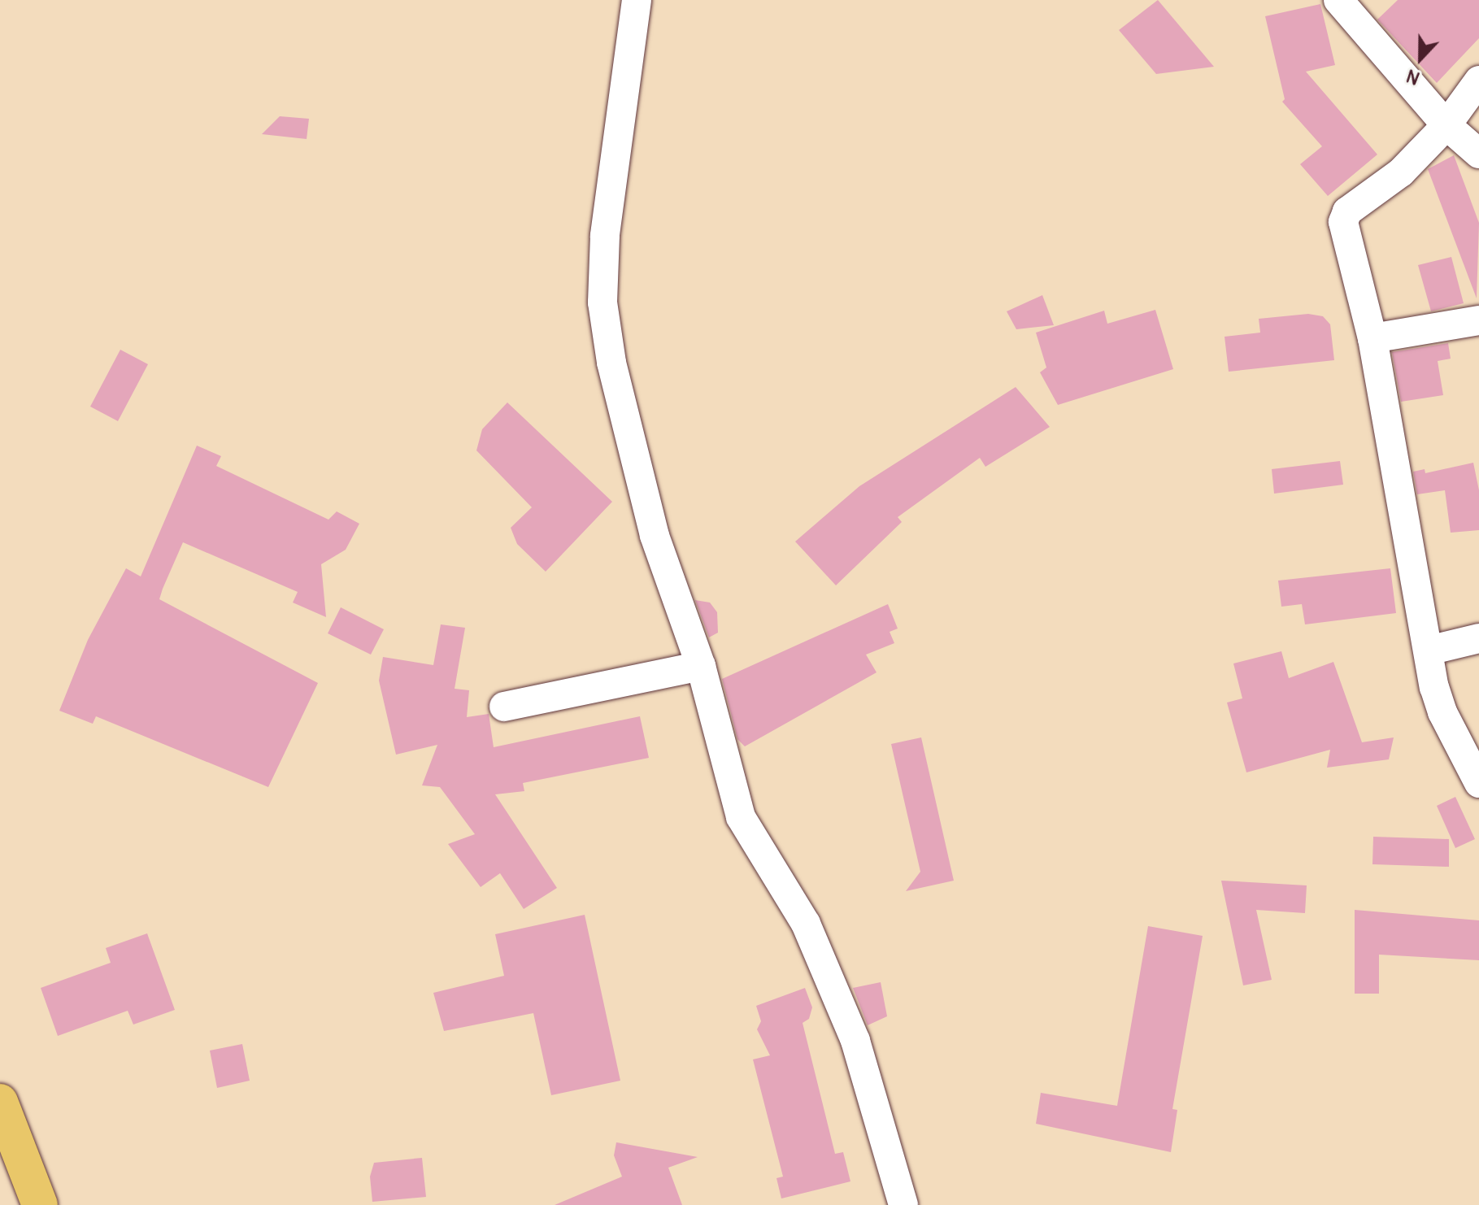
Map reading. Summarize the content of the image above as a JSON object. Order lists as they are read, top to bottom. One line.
{"north":"bottom"}
